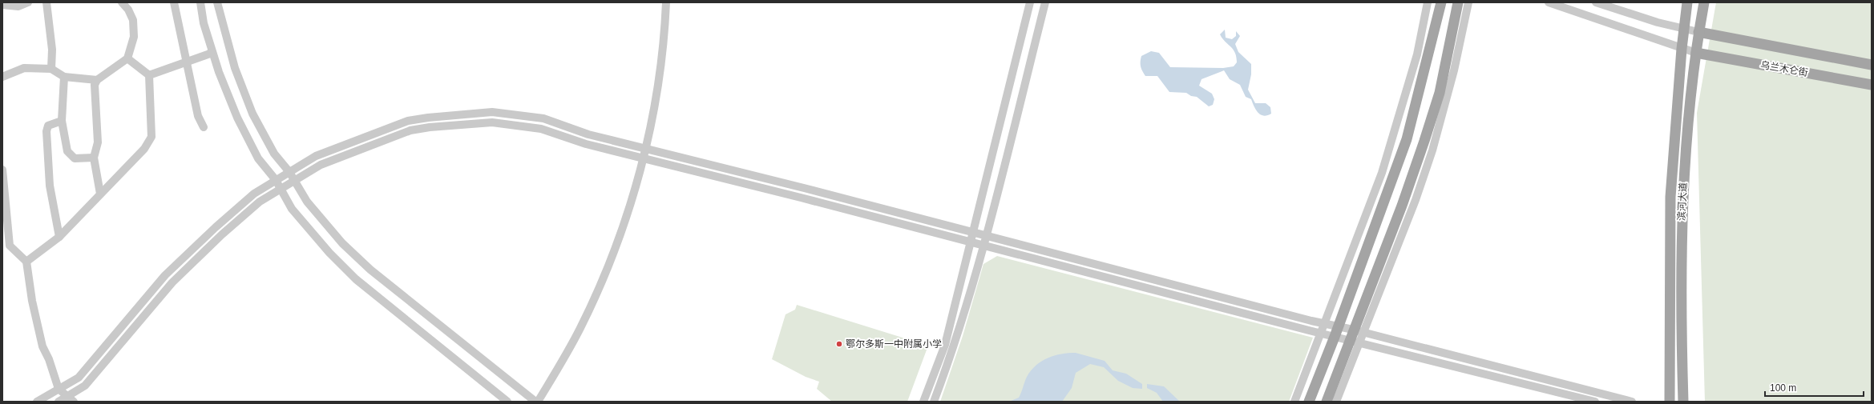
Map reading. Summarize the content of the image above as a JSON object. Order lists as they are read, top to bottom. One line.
{"streets":{"main road":["乌兰木仑街","滨河大道"]},"crossings":[["乌兰木仑街","滨河大道"]],"places":["鄂尔多斯一中附属小学"],"scale_bar":"100 m"}
